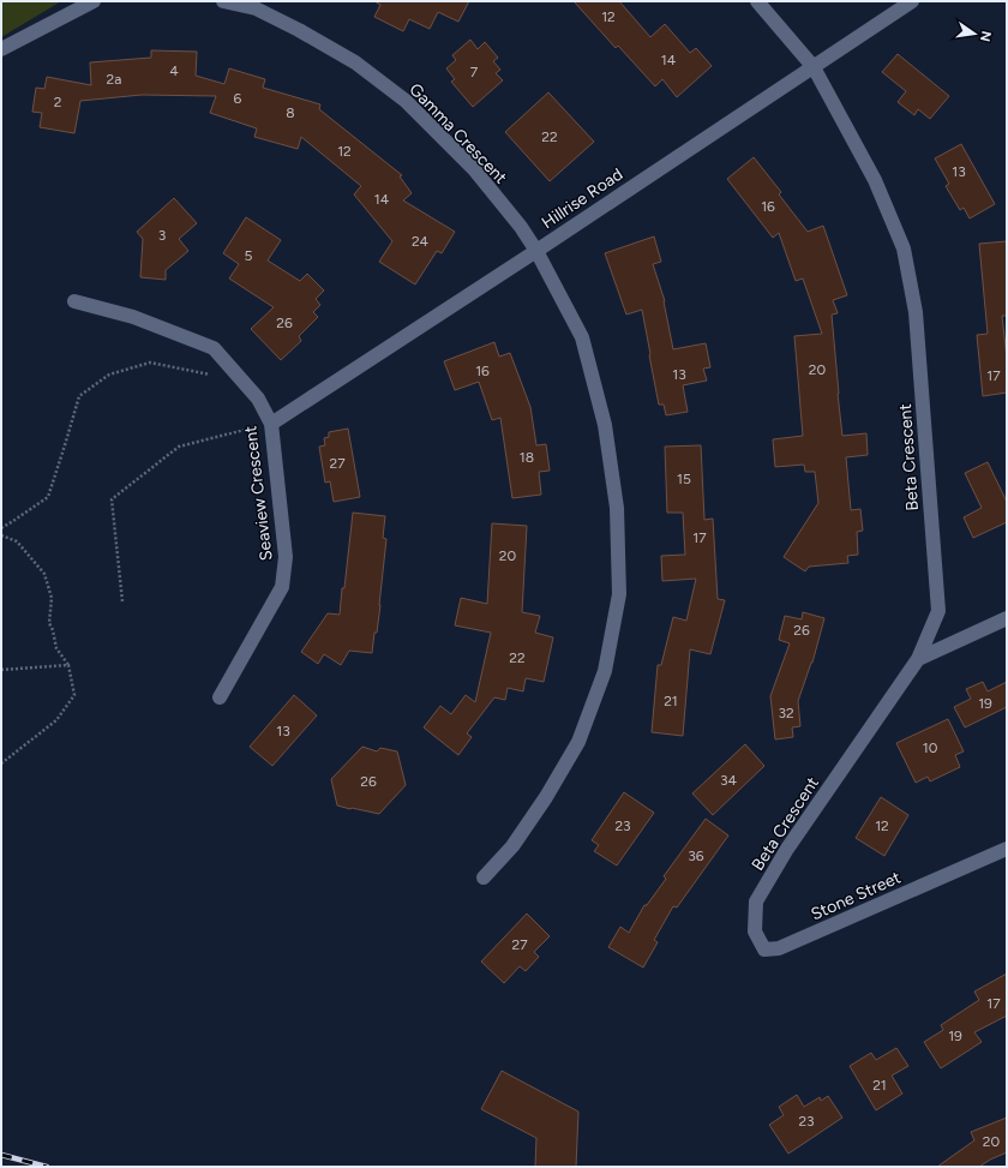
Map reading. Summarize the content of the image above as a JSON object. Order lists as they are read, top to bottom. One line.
{"streets":{"street":["Gamma Crescent","Hillrise Road","Beta Crescent","Seaview Crescent","Stone Street"]},"crossings":[["Gamma Crescent","Hillrise Road"],["Hillrise Road","Beta Crescent"],["Hillrise Road","Seaview Crescent"],["Beta Crescent","Stone Street"]],"house_numbers":["12","14","4","7","2a","6","2","8","22","12","13","14","16","3","24","5","26","20","16","13","17","18","27","15","17","20","26","22","21","19","32","13","10","34","26","23","12","36","27","17","19","21","23","20"],"north":"right"}
